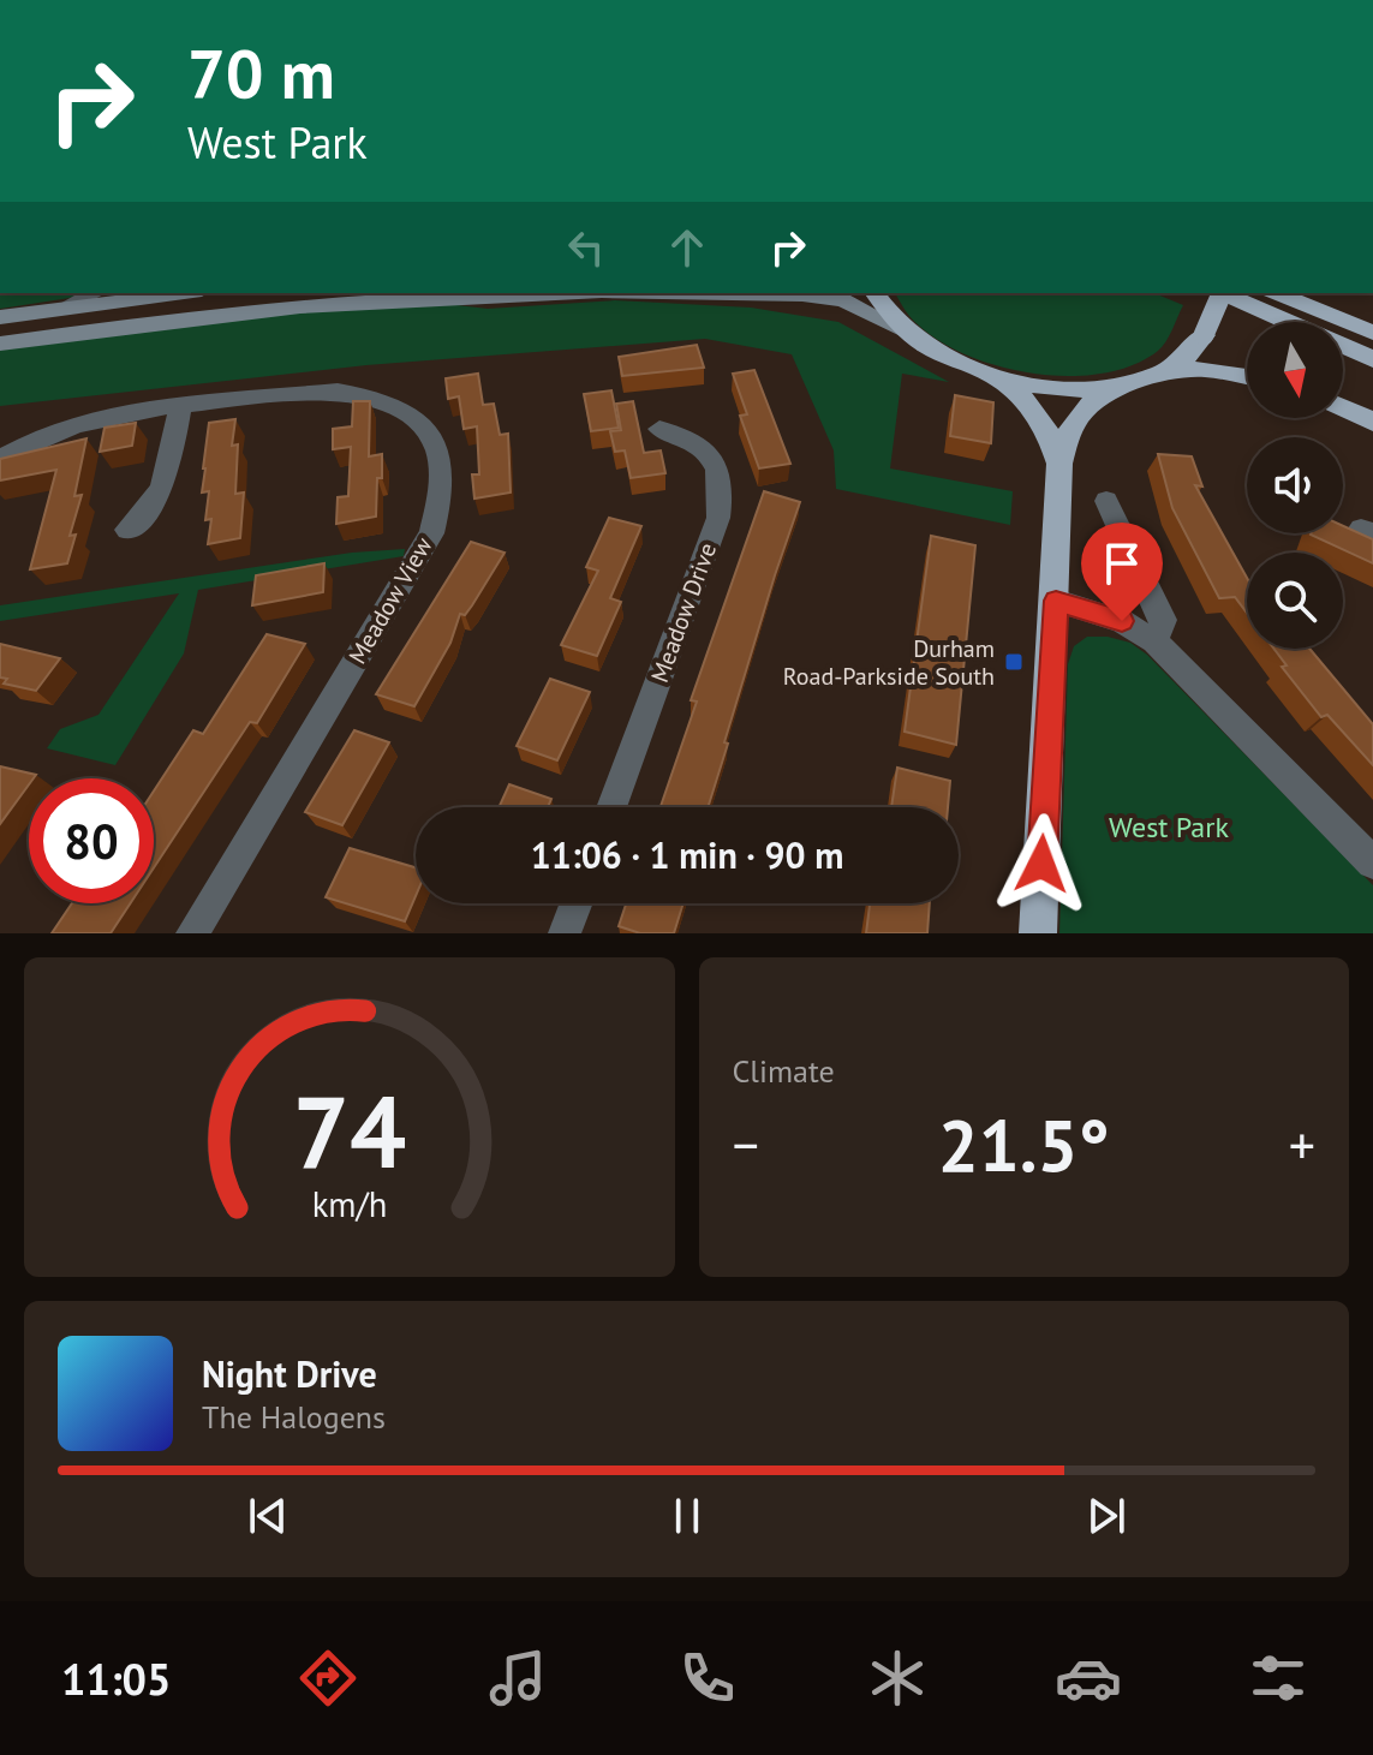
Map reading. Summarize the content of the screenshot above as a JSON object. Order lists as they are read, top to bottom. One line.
{"streets":{"street":["Meadow View","Meadow Drive"]},"parks":["West Park"],"places":{"transit":["Durham Road-Parkside South"]},"north":"bottom","page":{"turn":["70 m","West Park"],"limit":"80","trip":"11:06 · 1 min · 90 m","tile":"Climate","heat":["−","21.5°","+"],"song":["Night Drive","The Halogens"],"tabs":"11:05","gauge":["74","km/h"]}}
